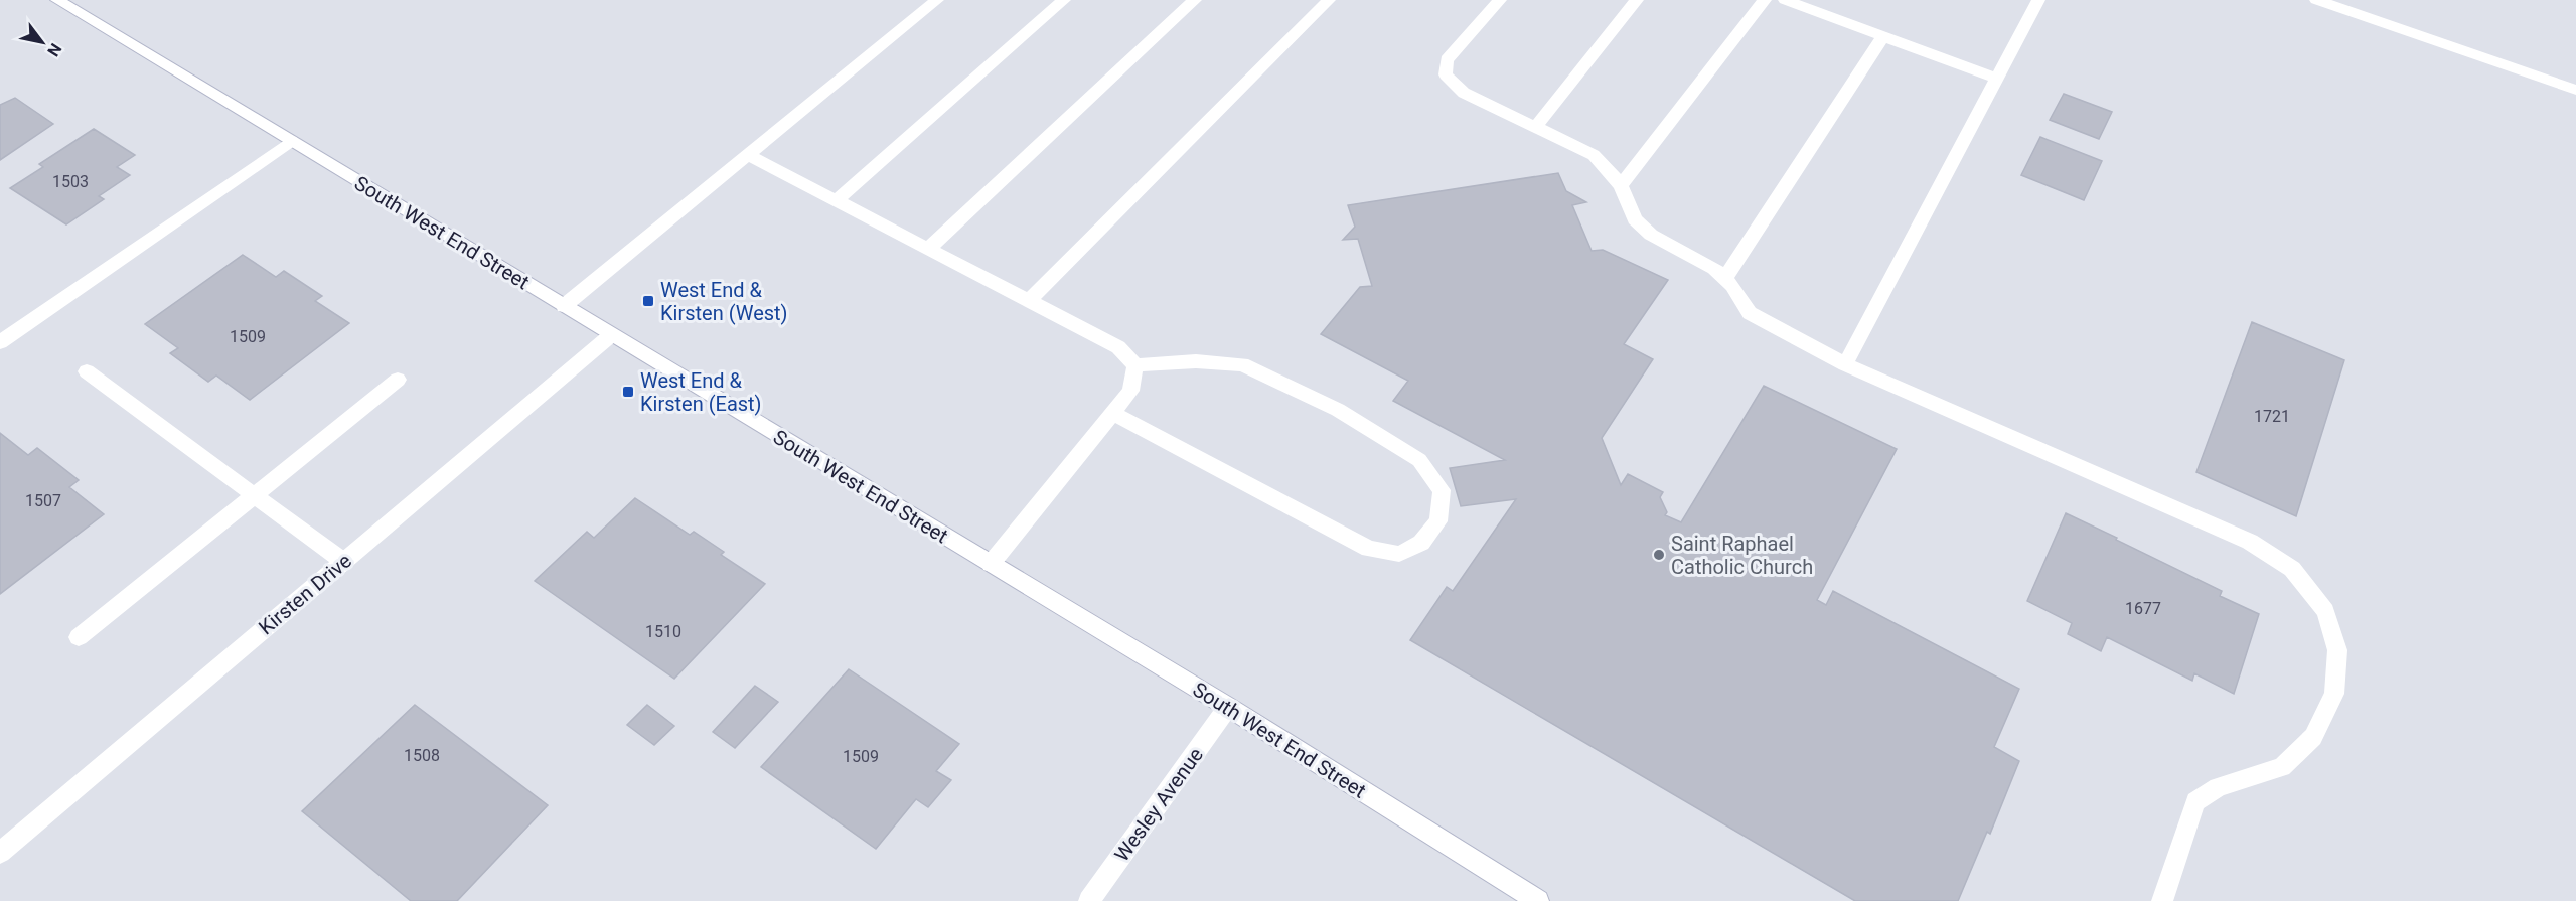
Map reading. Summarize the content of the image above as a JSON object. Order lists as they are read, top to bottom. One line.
{"streets":{"street":["South West End Street","Kirsten Drive","Wesley Avenue"]},"crossings":[["South West End Street","Kirsten Drive"],["South West End Street","Wesley Avenue"]],"places":{"transit":["West End & Kirsten (West)","West End & Kirsten (East)"],"other":["Saint Raphael Catholic Church"]},"house_numbers":["1503","1509","1721","1507","1677","1510","1508","1509"],"north":"bottom right"}
